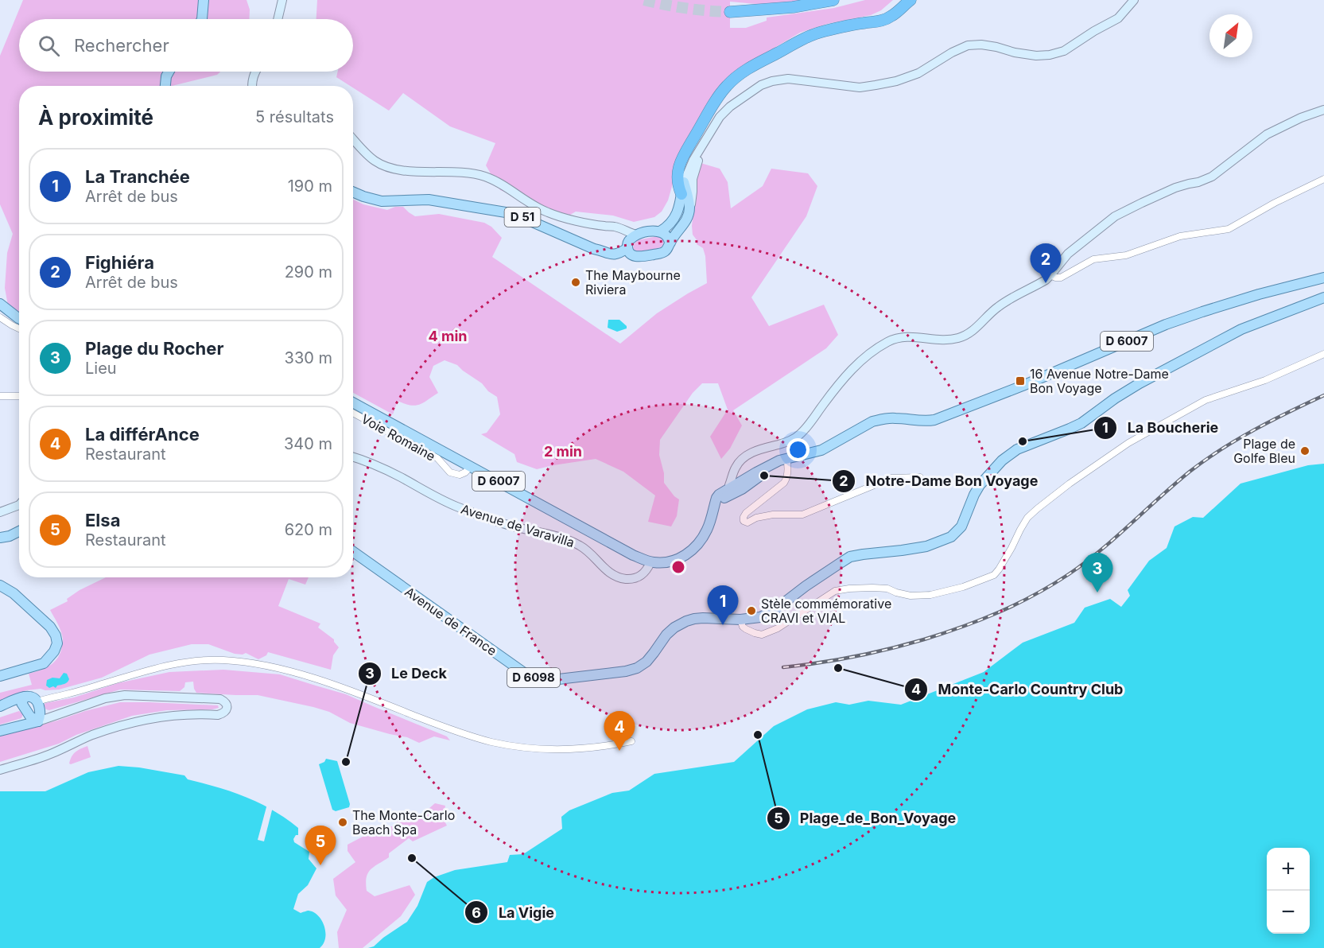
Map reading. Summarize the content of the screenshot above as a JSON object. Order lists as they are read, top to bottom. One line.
{"streets":{"main road":["D 51","D 6007","Avenue de France","D 6098"],"street":["Voie Romaine","Avenue de Varavilla"]},"crossings":[["D 6007","Voie Romaine"],["D 6007","Avenue de Varavilla"],["Avenue de France","D 6098"]],"places":{"other":["The Maybourne Riviera","La Boucherie","Plage de Golfe Bleu","Notre-Dame Bon Voyage","Stèle commémorative CRAVI et VIAL","Monte-Carlo Country Club","Plage_de_Bon_Voyage","Le Deck","The Monte-Carlo Beach Spa","La Vigie"],"transit":["16 Avenue Notre-Dame Bon Voyage"]},"north":"top right","page":{"search":"Rechercher","heading":["À proximité","5 résultats"],"list":[{"mark":"1","name":"La Tranchée","note":"Arrêt de bus","value":"190 m"},{"mark":"2","name":"Fighiéra","note":"Arrêt de bus","value":"290 m"},{"mark":"3","name":"Plage du Rocher","note":"Lieu","value":"330 m"},{"mark":"4","name":"La différAnce","note":"Restaurant","value":"340 m"},{"mark":"5","name":"Elsa","note":"Restaurant","value":"620 m"}],"pins":["2","3","1","4","5"],"map_buttons":["+","−"]},"rings":["4 min","2 min"]}
